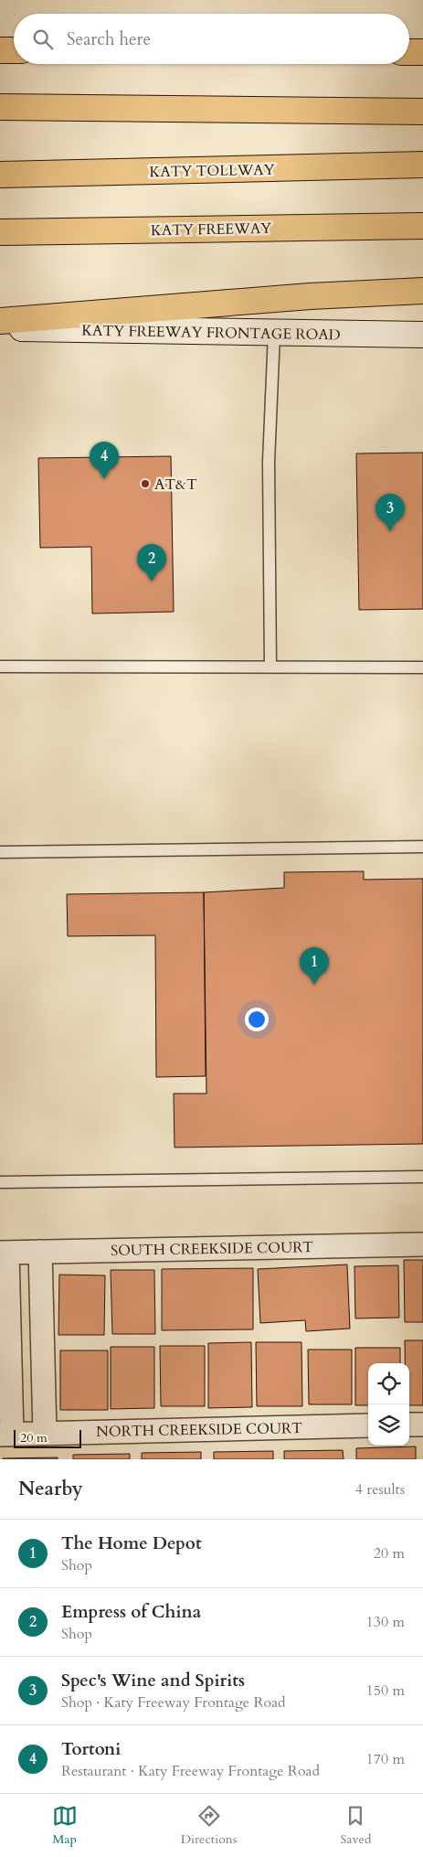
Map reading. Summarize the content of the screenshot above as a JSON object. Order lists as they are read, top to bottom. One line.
{"streets":{"highway":["KATY TOLLWAY","KATY FREEWAY"],"main road":["KATY FREEWAY FRONTAGE ROAD"],"street":["SOUTH CREEKSIDE COURT","NORTH CREEKSIDE COURT"]},"places":["AT&T"],"scale_bar":"20 m","page":{"search":"Search here","pins":["4","3","2","1"],"scale":"20 m","heading":["Nearby","4 results"],"list":[{"mark":"1","name":"The Home Depot","note":"Shop","value":"20 m"},{"mark":"2","name":"Empress of China","note":"Shop","value":"130 m"},{"mark":"3","name":"Spec's Wine and Spirits","note":"Shop · Katy Freeway Frontage Road","value":"150 m"},{"mark":"4","name":"Tortoni","note":"Restaurant · Katy Freeway Frontage Road","value":"170 m"}],"nav":["Map","Directions","Saved"]}}
